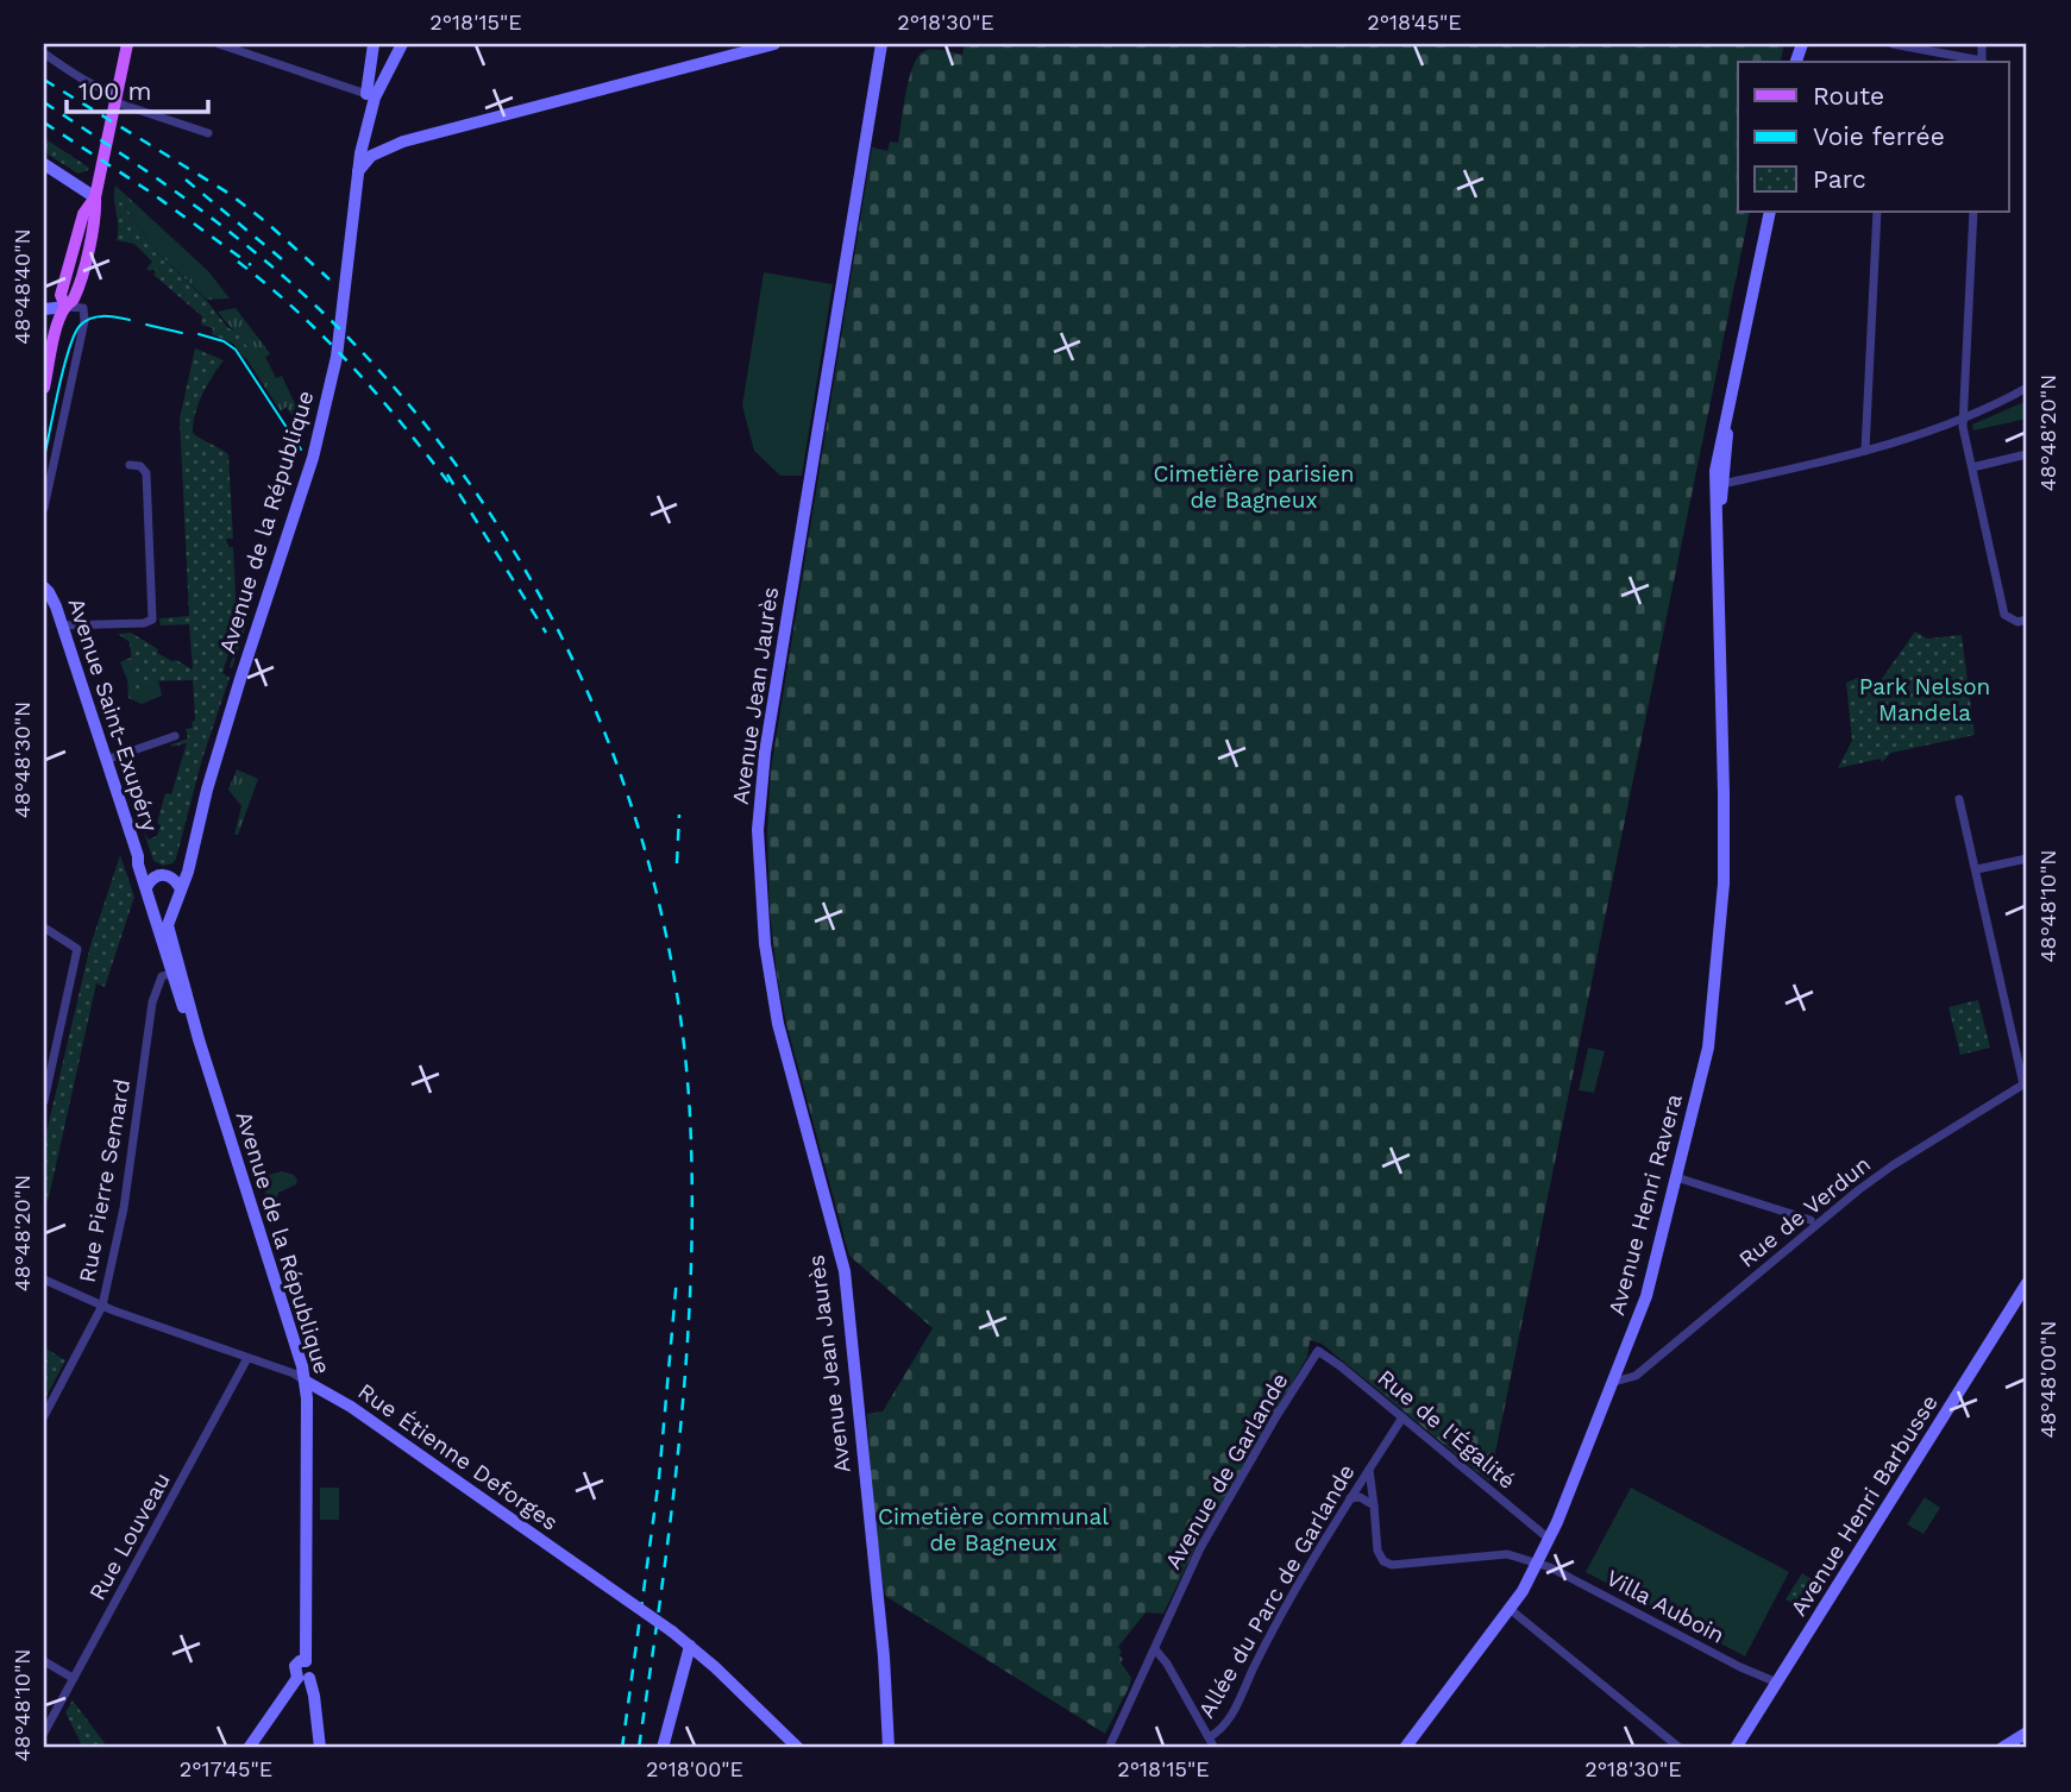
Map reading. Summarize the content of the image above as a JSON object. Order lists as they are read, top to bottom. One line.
{"streets":{"street":["Avenue de la République","Avenue Jean Jaurès","Avenue Saint-Exupéry","Rue Pierre Semard","Avenue Henri Ravera","Rue de Verdun","Rue de l'Égalité","Rue Étienne Deforges","Avenue de Garlande","Avenue Henri Barbusse","Rue Louveau","Allée du Parc de Garlande","Villa Auboin"]},"crossings":[["Avenue de la République","Avenue Saint-Exupéry"],["Avenue de la République","Rue Pierre Semard"],["Avenue de la République","Rue Étienne Deforges"],["Rue Pierre Semard","Rue Étienne Deforges"],["Avenue Henri Ravera","Rue de Verdun"],["Avenue Henri Ravera","Rue de l'Égalité"],["Avenue Henri Ravera","Villa Auboin"],["Rue de l'Égalité","Avenue de Garlande"],["Rue de l'Égalité","Allée du Parc de Garlande"],["Rue Étienne Deforges","Rue Louveau"],["Avenue Henri Barbusse","Villa Auboin"]],"parks":["Cimetière parisien de Bagneux","Park Nelson Mandela","Cimetière communal de Bagneux"],"legend":["Route","Voie ferrée","Parc"],"scale_bar":"100 m","coordinates":["2°18'15\"E","2°18'30\"E","2°18'45\"E","48°48'40\"N","48°48'20\"N","48°48'30\"N","48°48'10\"N","48°48'00\"N","2°17'45\"E","2°18'00\"E"]}
